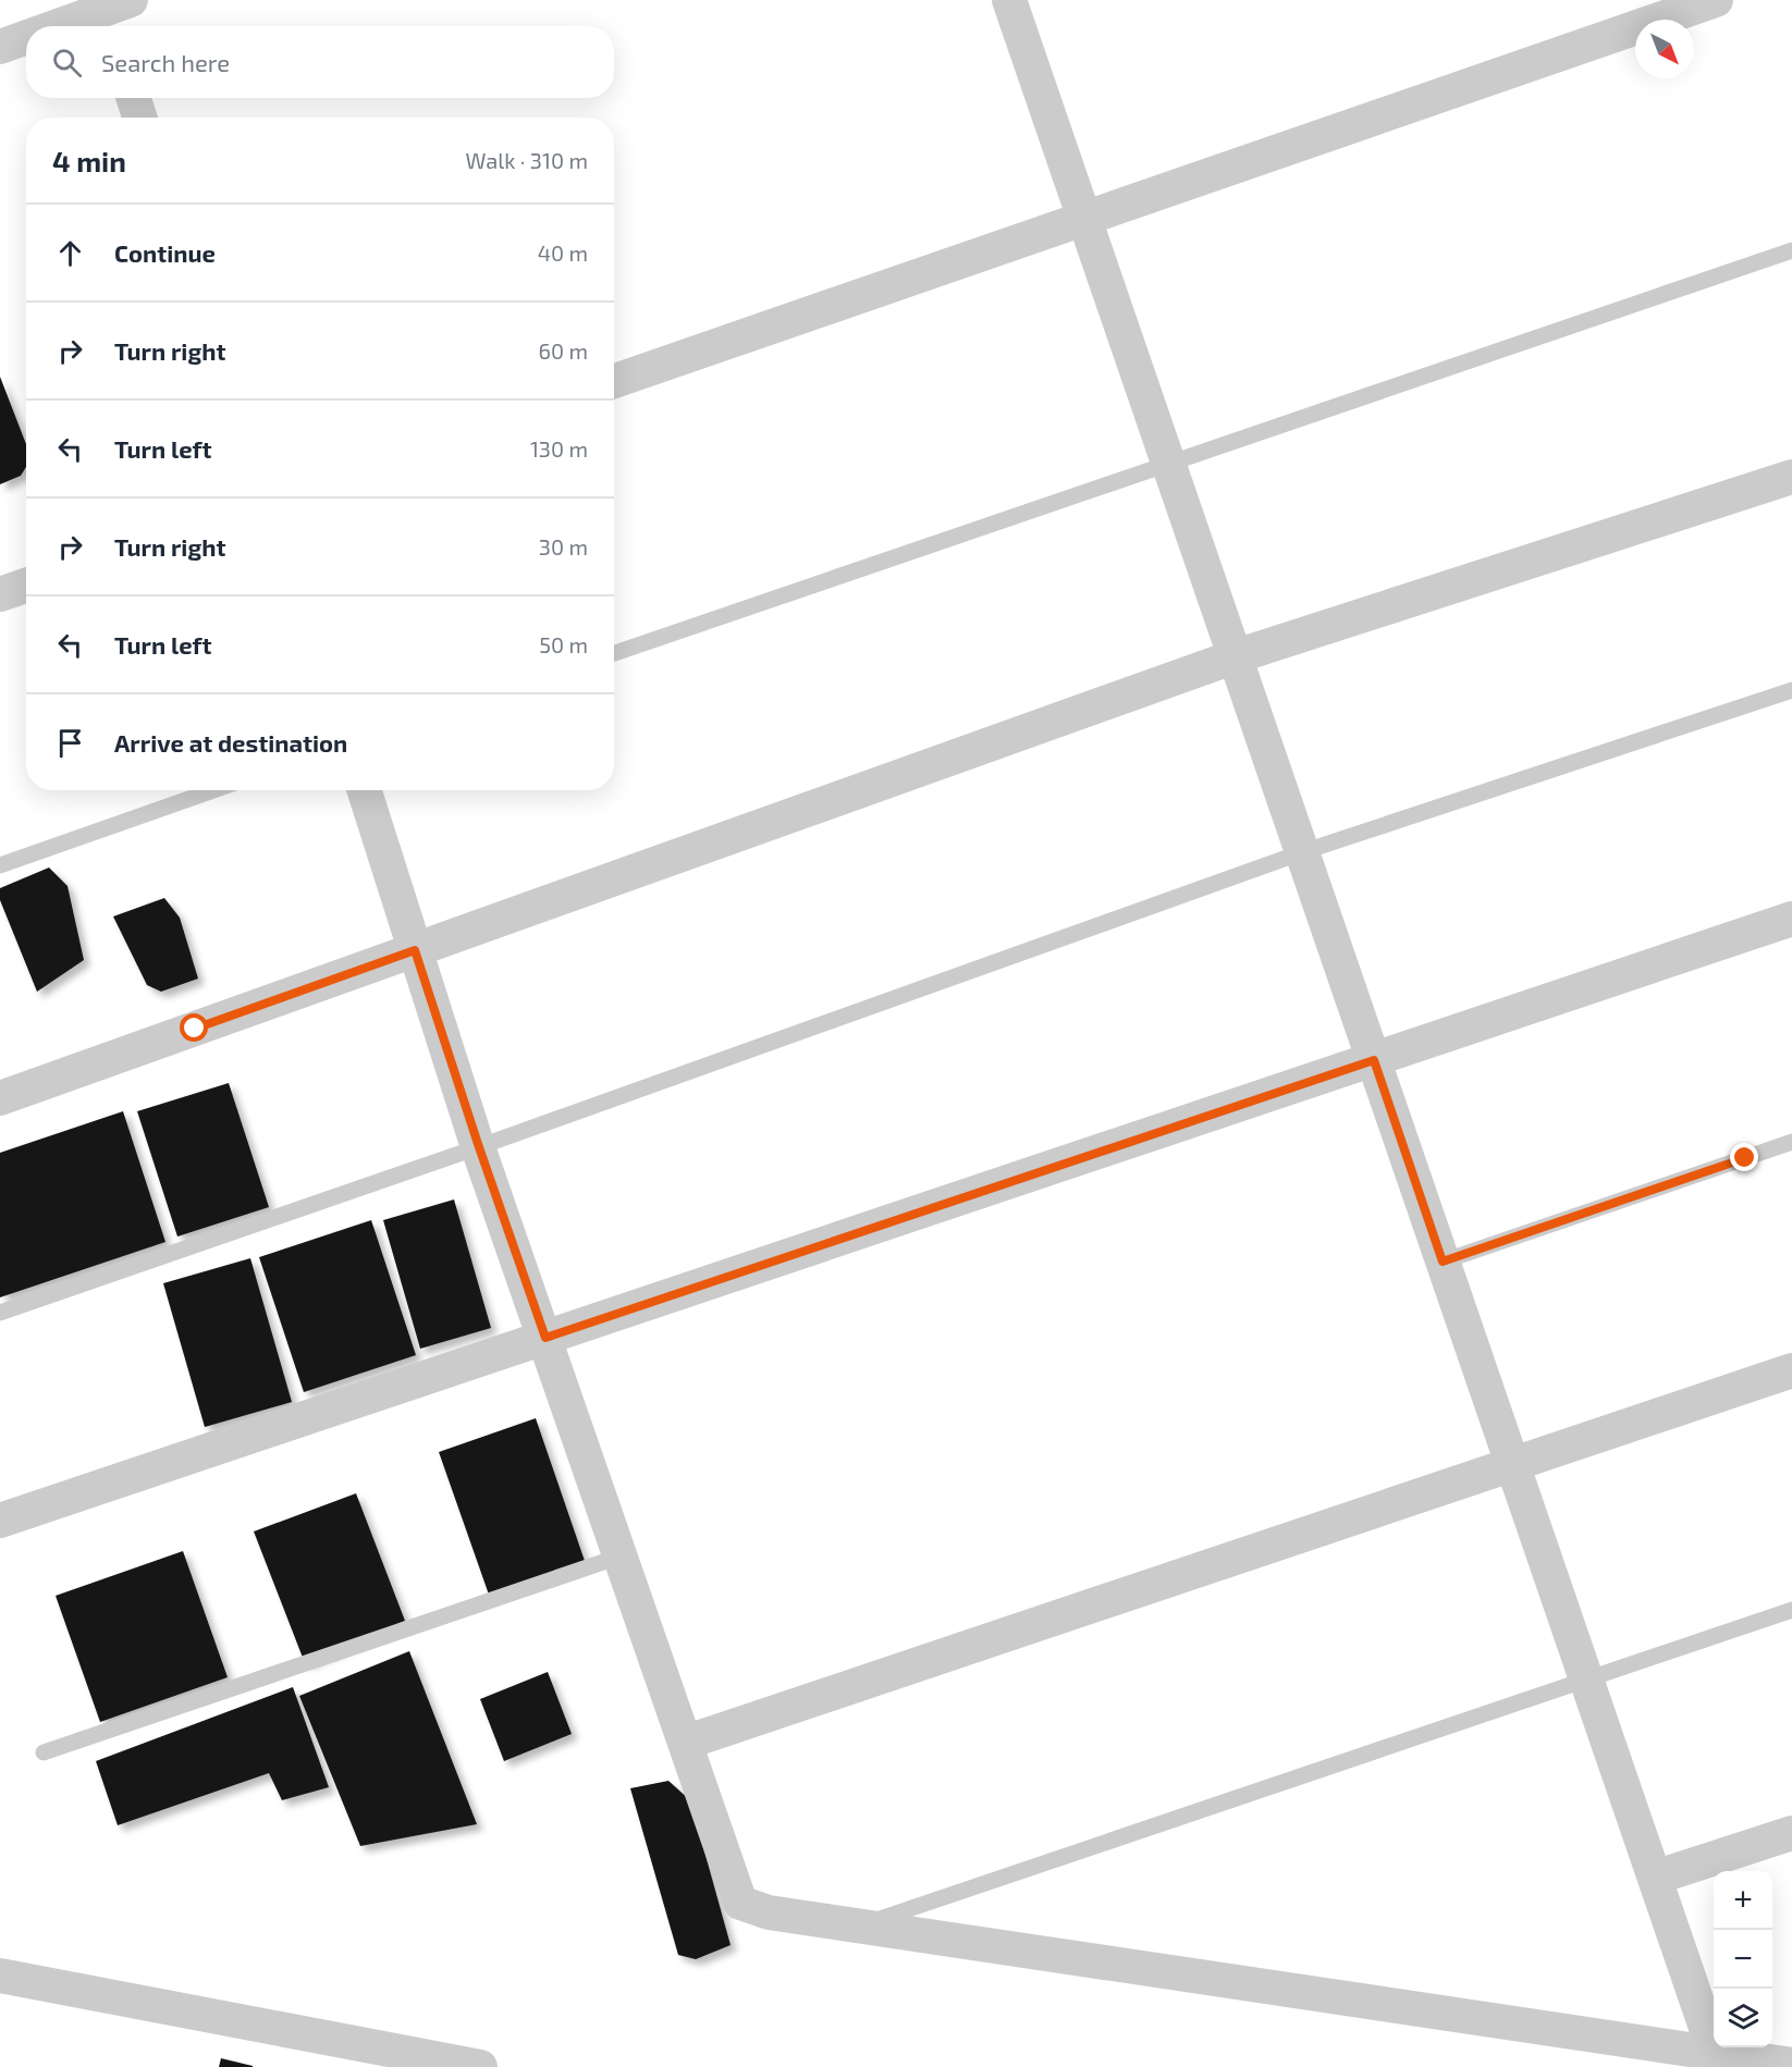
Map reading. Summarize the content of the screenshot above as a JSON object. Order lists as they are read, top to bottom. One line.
{"north":"bottom right","page":{"search":"Search here","heading":["4 min","Walk · 310 m"],"list":[["Continue","40 m"],["Turn right","60 m"],["Turn left","130 m"],["Turn right","30 m"],["Turn left","50 m"],"Arrive at destination"],"map_buttons":["+","−"]}}
